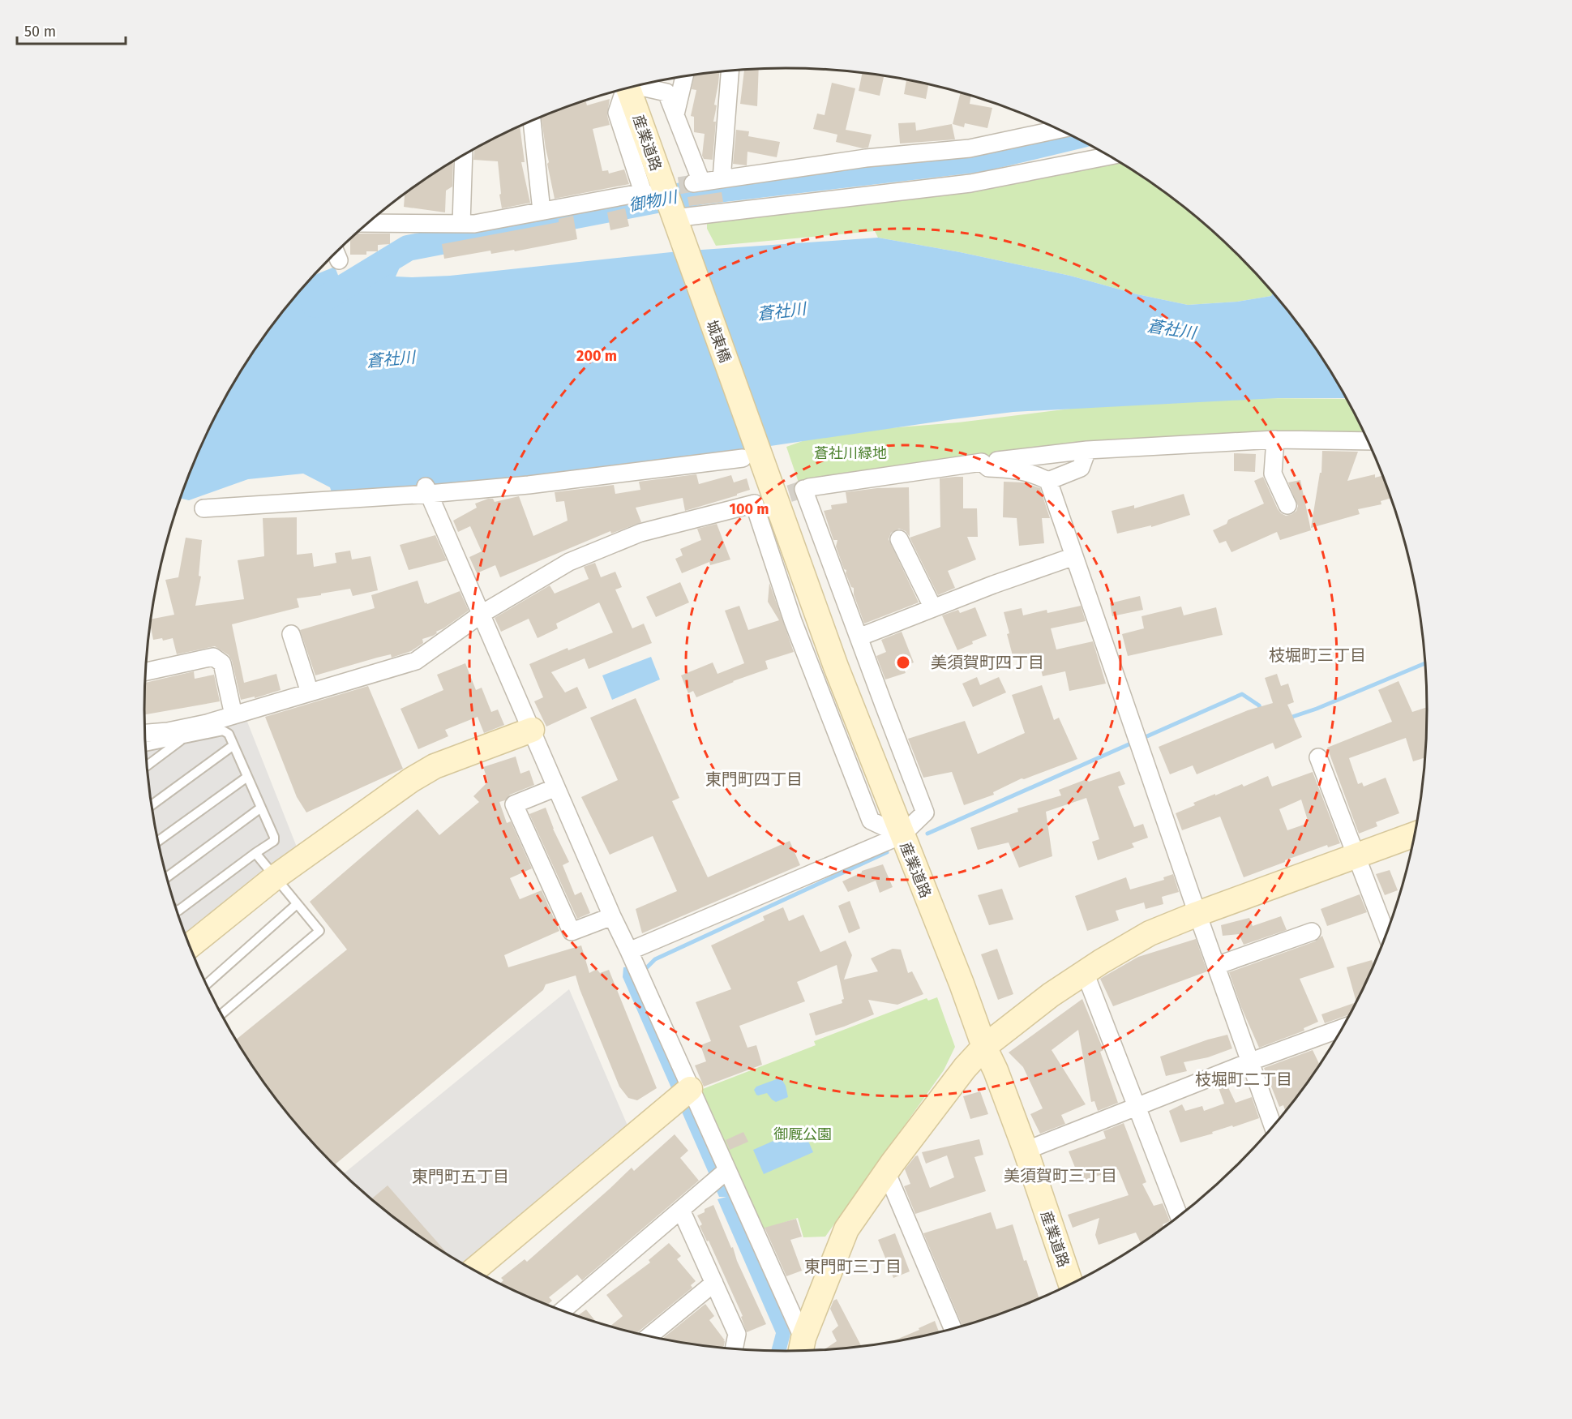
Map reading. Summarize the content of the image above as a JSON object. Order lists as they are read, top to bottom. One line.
{"streets":{"street":["産業道路","城東橋"]},"crossings":[["産業道路","城東橋"]],"districts":["枝堀町三丁目","美須賀町四丁目","東門町四丁目","枝堀町二丁目","美須賀町三丁目","東門町五丁目","東門町三丁目"],"water":["御物川","蒼社川"],"parks":["蒼社川緑地","御厩公園"],"scale_bar":"50 m","rings":["200 m","100 m"]}
